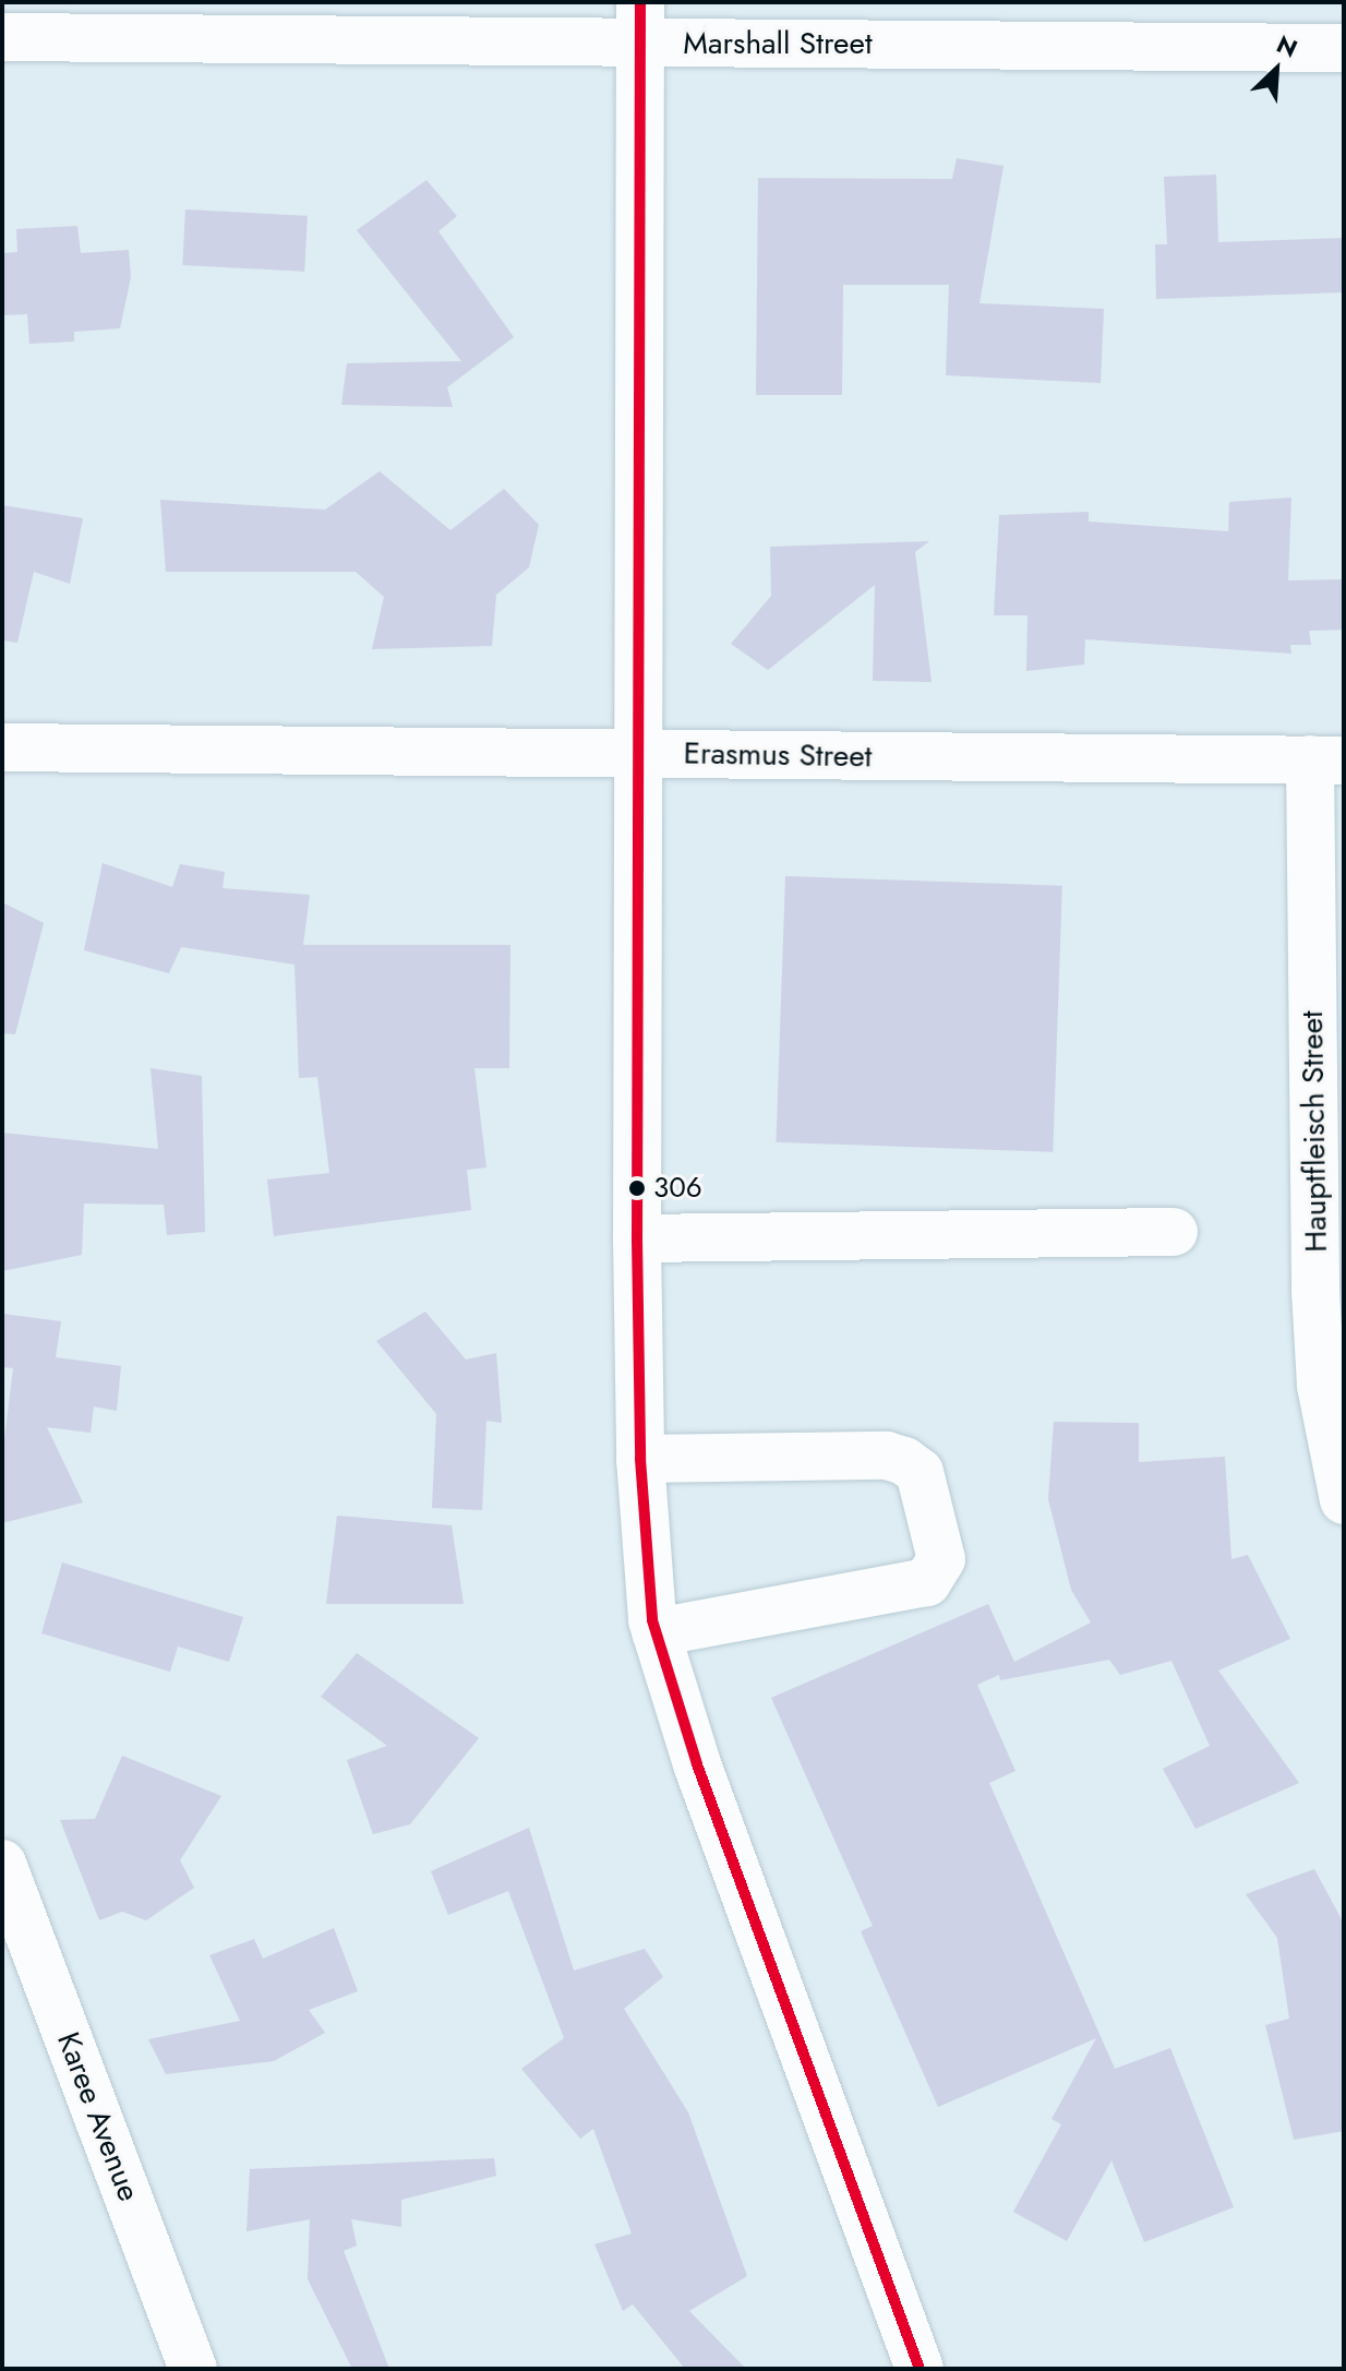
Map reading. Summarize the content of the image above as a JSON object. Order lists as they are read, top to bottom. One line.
{"streets":{"street":["Marshall Street","Erasmus Street","Hauptfleisch Street","Karee Avenue"]},"crossings":[["Erasmus Street","Hauptfleisch Street"]],"places":["306"],"north":"top right"}
